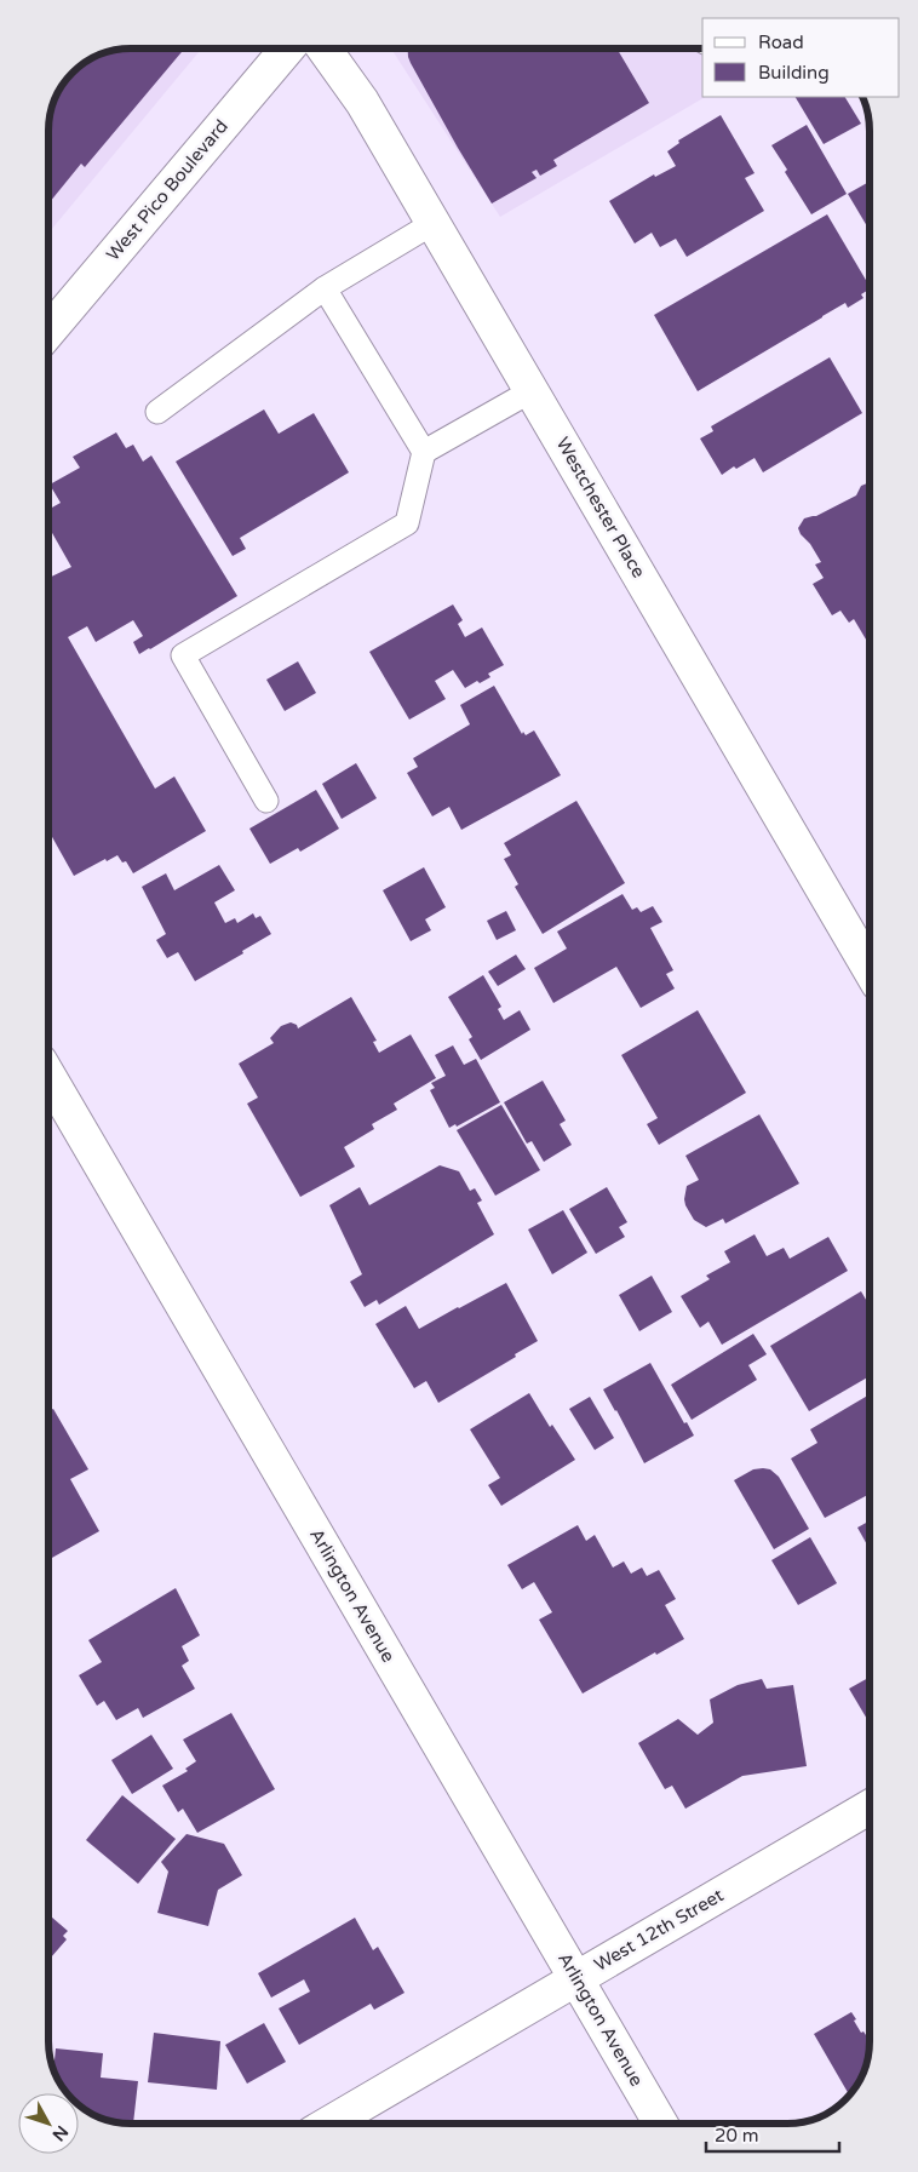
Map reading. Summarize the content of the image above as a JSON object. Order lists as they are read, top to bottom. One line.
{"streets":{"street":["West Pico Boulevard","Westchester Place","Arlington Avenue","West 12th Street"]},"crossings":[["Arlington Avenue","West 12th Street"]],"legend":["Road","Building"],"scale_bar":"20 m","north":"bottom right"}
